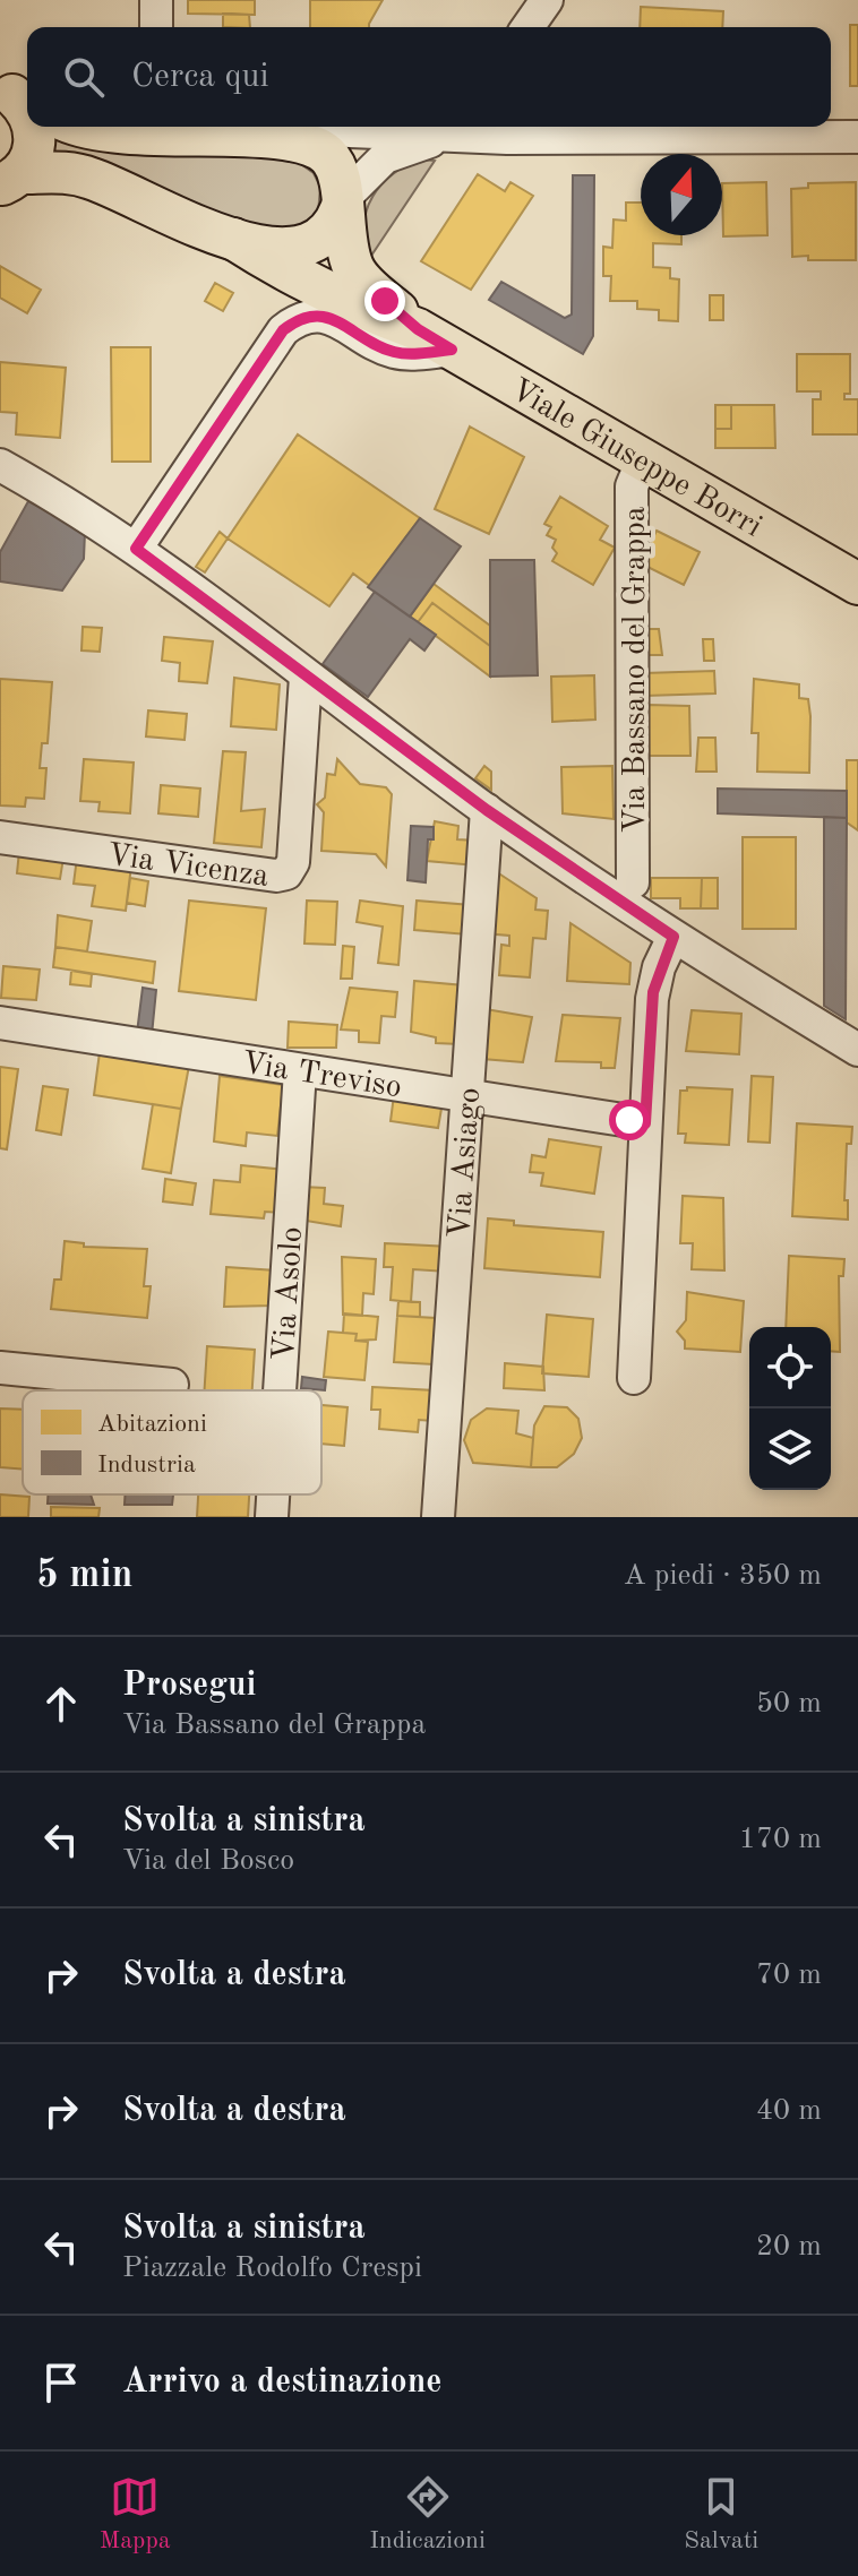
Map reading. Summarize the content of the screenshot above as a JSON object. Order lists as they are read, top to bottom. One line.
{"streets":{"main road":["Viale Giuseppe Borri"],"street":["Via Bassano del Grappa","Via Vicenza","Via Treviso","Via Asiago","Via Asolo"]},"crossings":[["Viale Giuseppe Borri","Via Bassano del Grappa"],["Via Treviso","Via Asiago"],["Via Treviso","Via Asolo"]],"legend":["Abitazioni","Industria"],"north":"top","page":{"search":"Cerca qui","heading":["5 min","A piedi · 350 m"],"list":[["Prosegui","Via Bassano del Grappa","50 m"],["Svolta a sinistra","Via del Bosco","170 m"],["Svolta a destra","70 m"],["Svolta a destra","40 m"],["Svolta a sinistra","Piazzale Rodolfo Crespi","20 m"],"Arrivo a destinazione"],"nav":["Mappa","Indicazioni","Salvati"]}}
